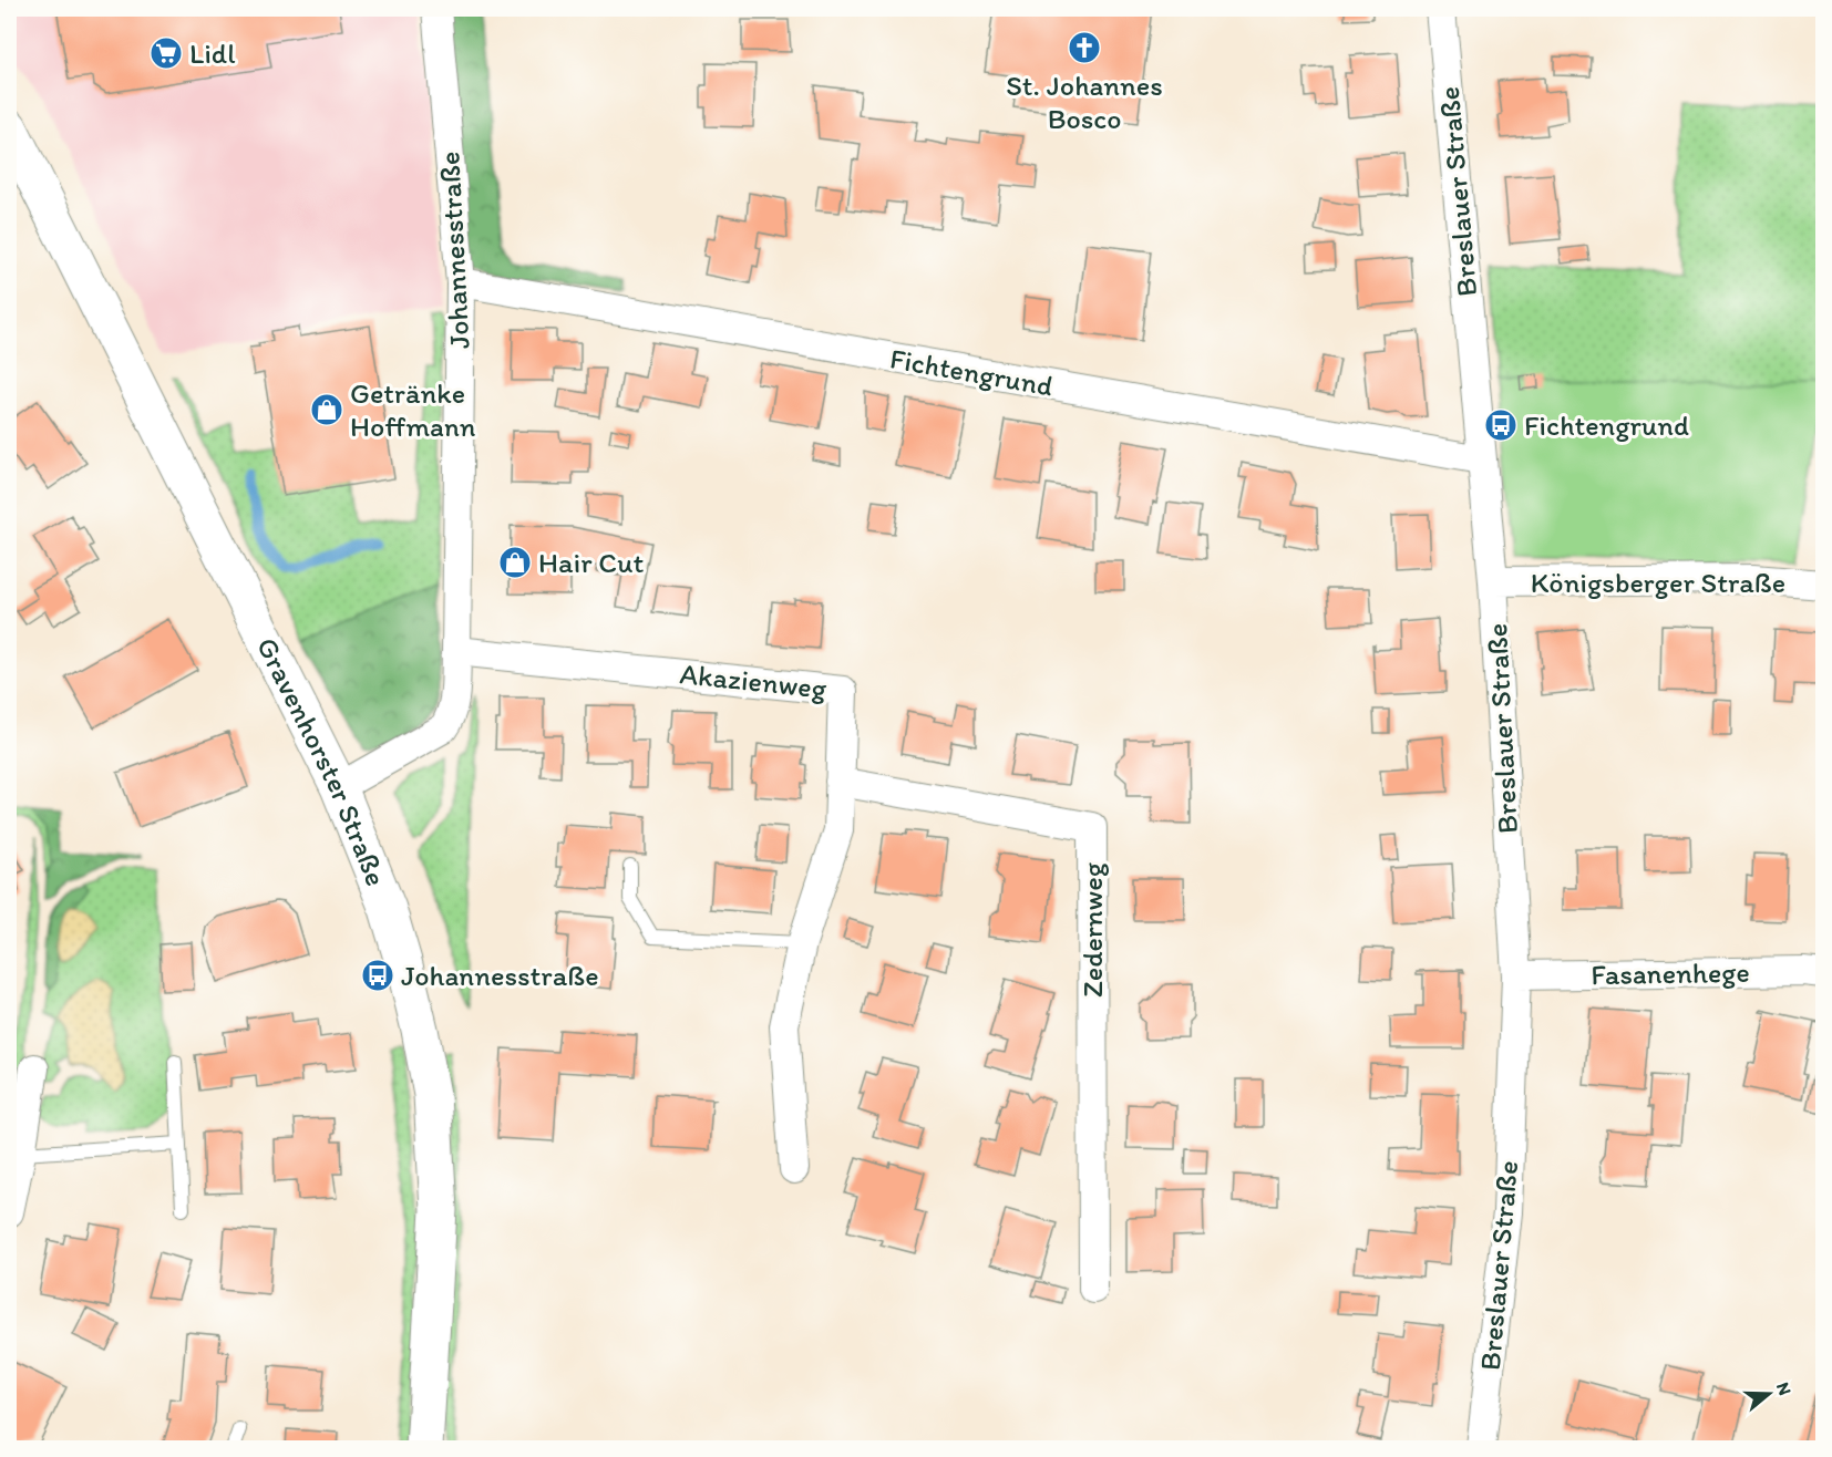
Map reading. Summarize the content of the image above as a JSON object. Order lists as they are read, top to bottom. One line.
{"streets":{"main road":["Gravenhorster Straße"],"street":["Breslauer Straße","Johannesstraße","Fichtengrund","Königsberger Straße","Akazienweg","Zedernweg","Fasanenhege"]},"crossings":[["Breslauer Straße","Fichtengrund"],["Breslauer Straße","Königsberger Straße"],["Breslauer Straße","Fasanenhege"],["Johannesstraße","Fichtengrund"],["Johannesstraße","Akazienweg"],["Johannesstraße","Gravenhorster Straße"],["Akazienweg","Zedernweg"]],"places":{"church":["St. Johannes Bosco"],"supermarket":["Lidl"],"shop":["Getränke Hoffmann","Hair Cut"],"bus stop":["Fichtengrund","Johannesstraße"]},"north":"right"}
